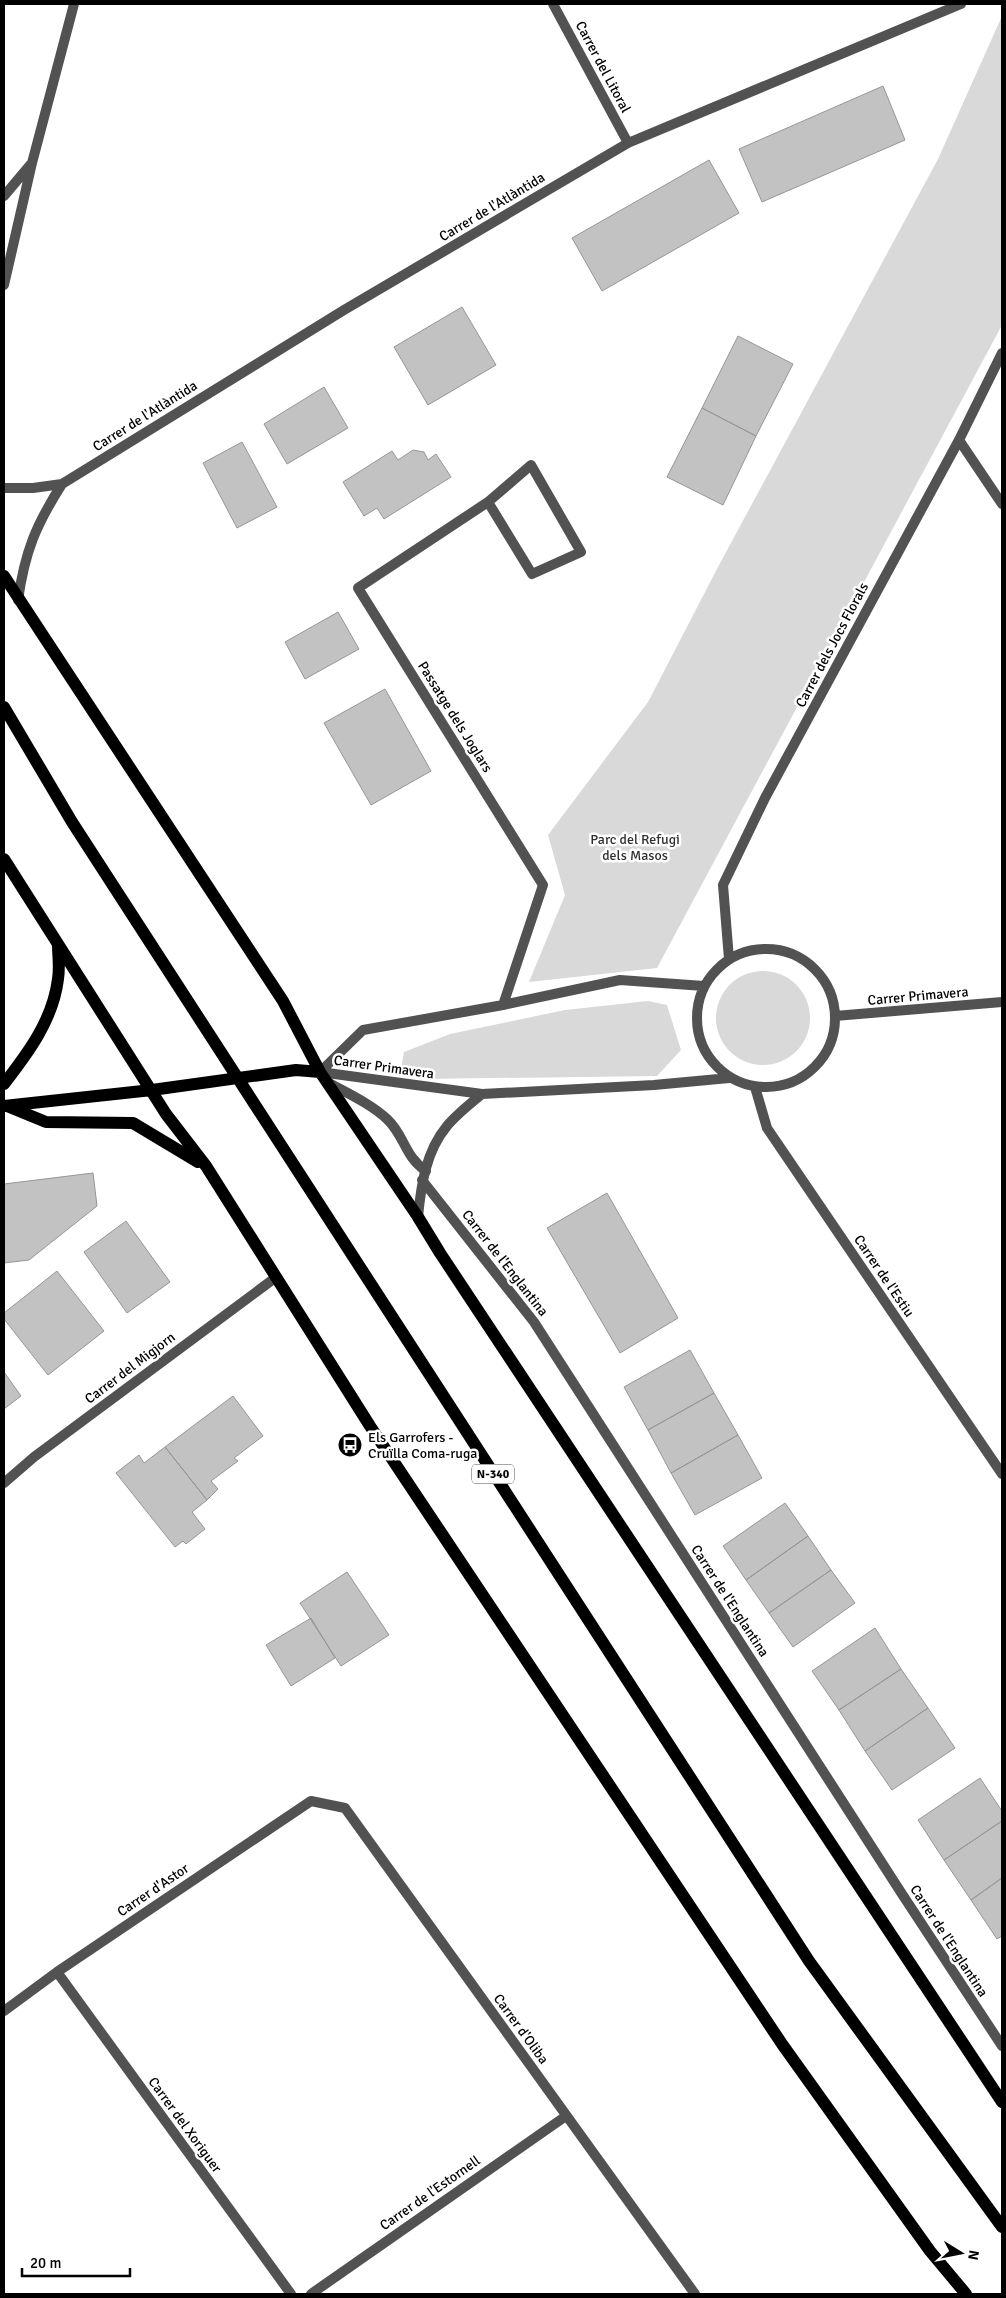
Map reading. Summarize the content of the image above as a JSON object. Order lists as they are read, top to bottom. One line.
{"streets":{"main road":["N-340"],"street":["Carrer del Litoral","Carrer de l'Atlàntida","Carrer dels Jocs Florals","Passatge dels Joglars","Carrer Primavera","Carrer de l'Englantina","Carrer de l'Estiu","Carrer del Migjorn","Carrer d'Astor","Carrer d'Oliba","Carrer del Xoriguer","Carrer de l'Estornell"]},"crossings":[["Carrer del Litoral","Carrer de l'Atlàntida"],["Carrer dels Jocs Florals","Carrer Primavera"],["Carrer dels Jocs Florals","Carrer de l'Estiu"],["Passatge dels Joglars","Carrer Primavera"],["Carrer Primavera","Carrer de l'Englantina"],["Carrer Primavera","Carrer de l'Estiu"],["Carrer d'Astor","Carrer d'Oliba"],["Carrer d'Astor","Carrer del Xoriguer"],["Carrer d'Oliba","Carrer de l'Estornell"]],"parks":["Parc del Refugi dels Masos"],"places":{"bus stop":["Els Garrofers - Cruïlla Coma-ruga"]},"scale_bar":"20 m","north":"right"}
